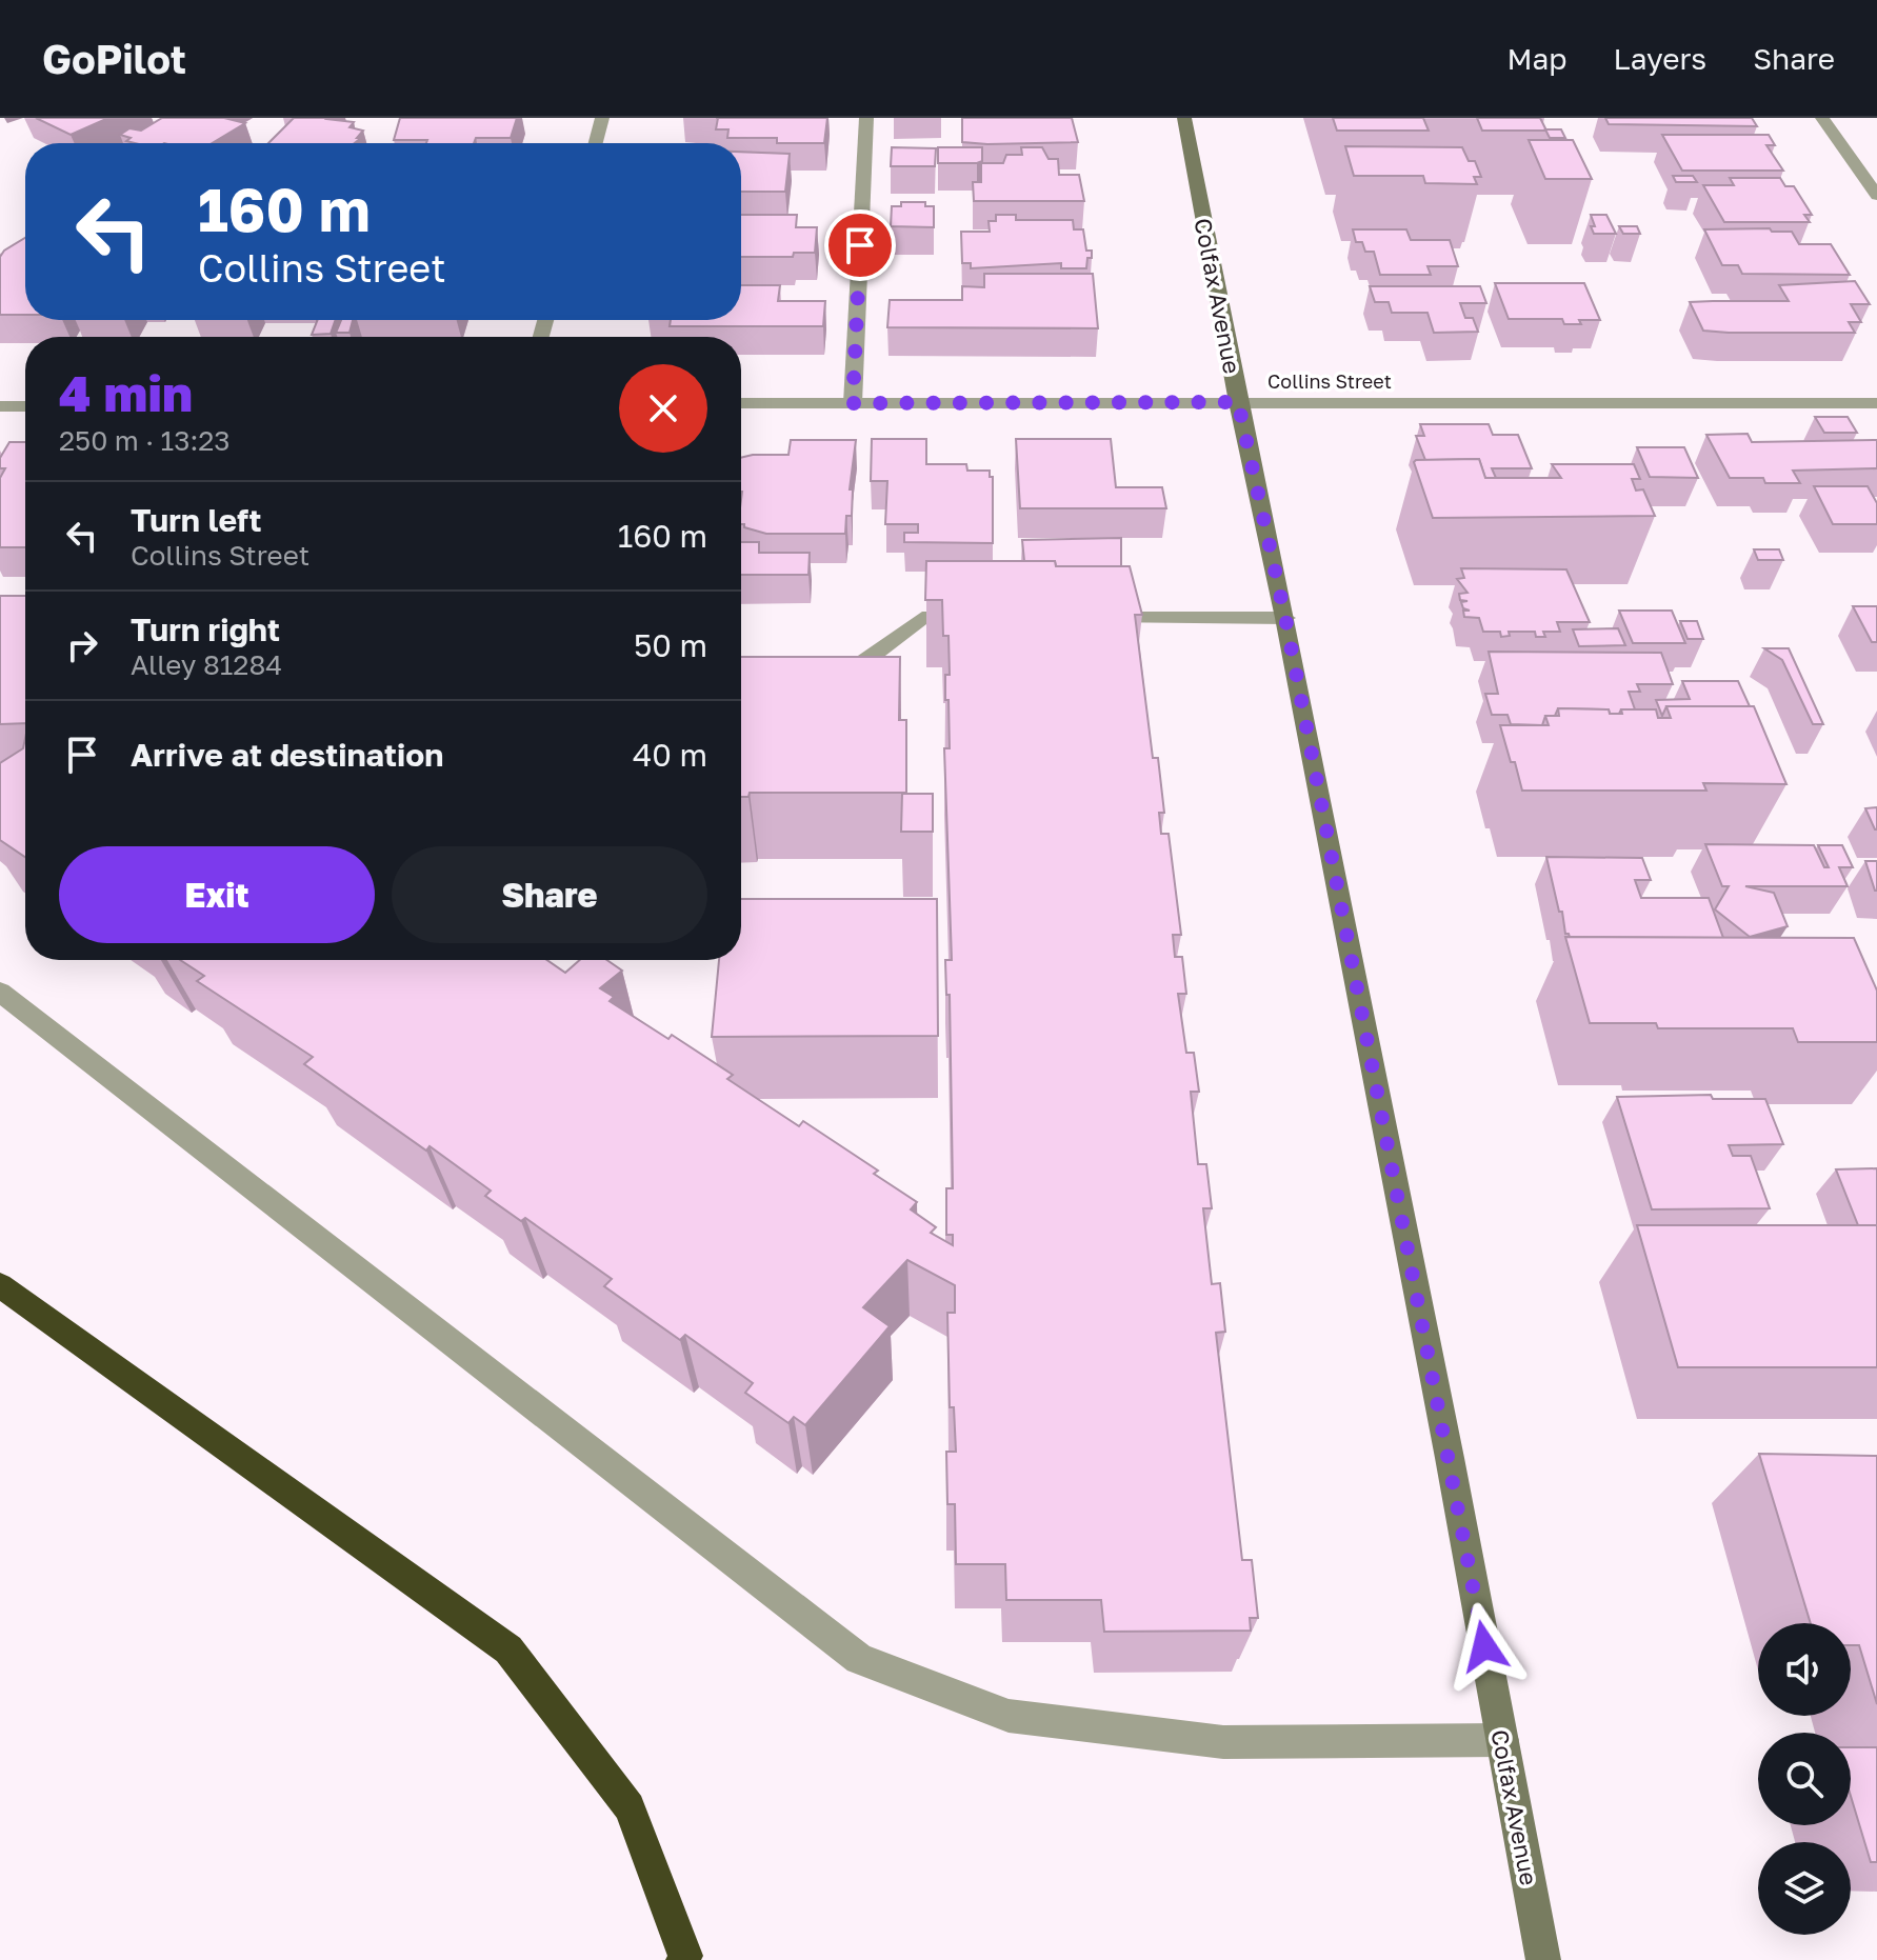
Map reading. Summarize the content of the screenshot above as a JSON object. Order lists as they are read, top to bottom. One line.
{"streets":{"main road":["Colfax Avenue"],"street":["Collins Street"]},"crossings":[["Colfax Avenue","Collins Street"]],"page":{"header":"GoPilot","nav":["Map","Layers","Share"],"turn":["160 m","Collins Street"],"heading":["4 min","250 m · 13:23"],"list":[{"name":"Turn left","note":"Collins Street","value":"160 m"},{"name":"Turn right","note":"Alley 81284","value":"50 m"},{"name":"Arrive at destination","value":"40 m"}],"buttons":["Exit","Share"]}}
